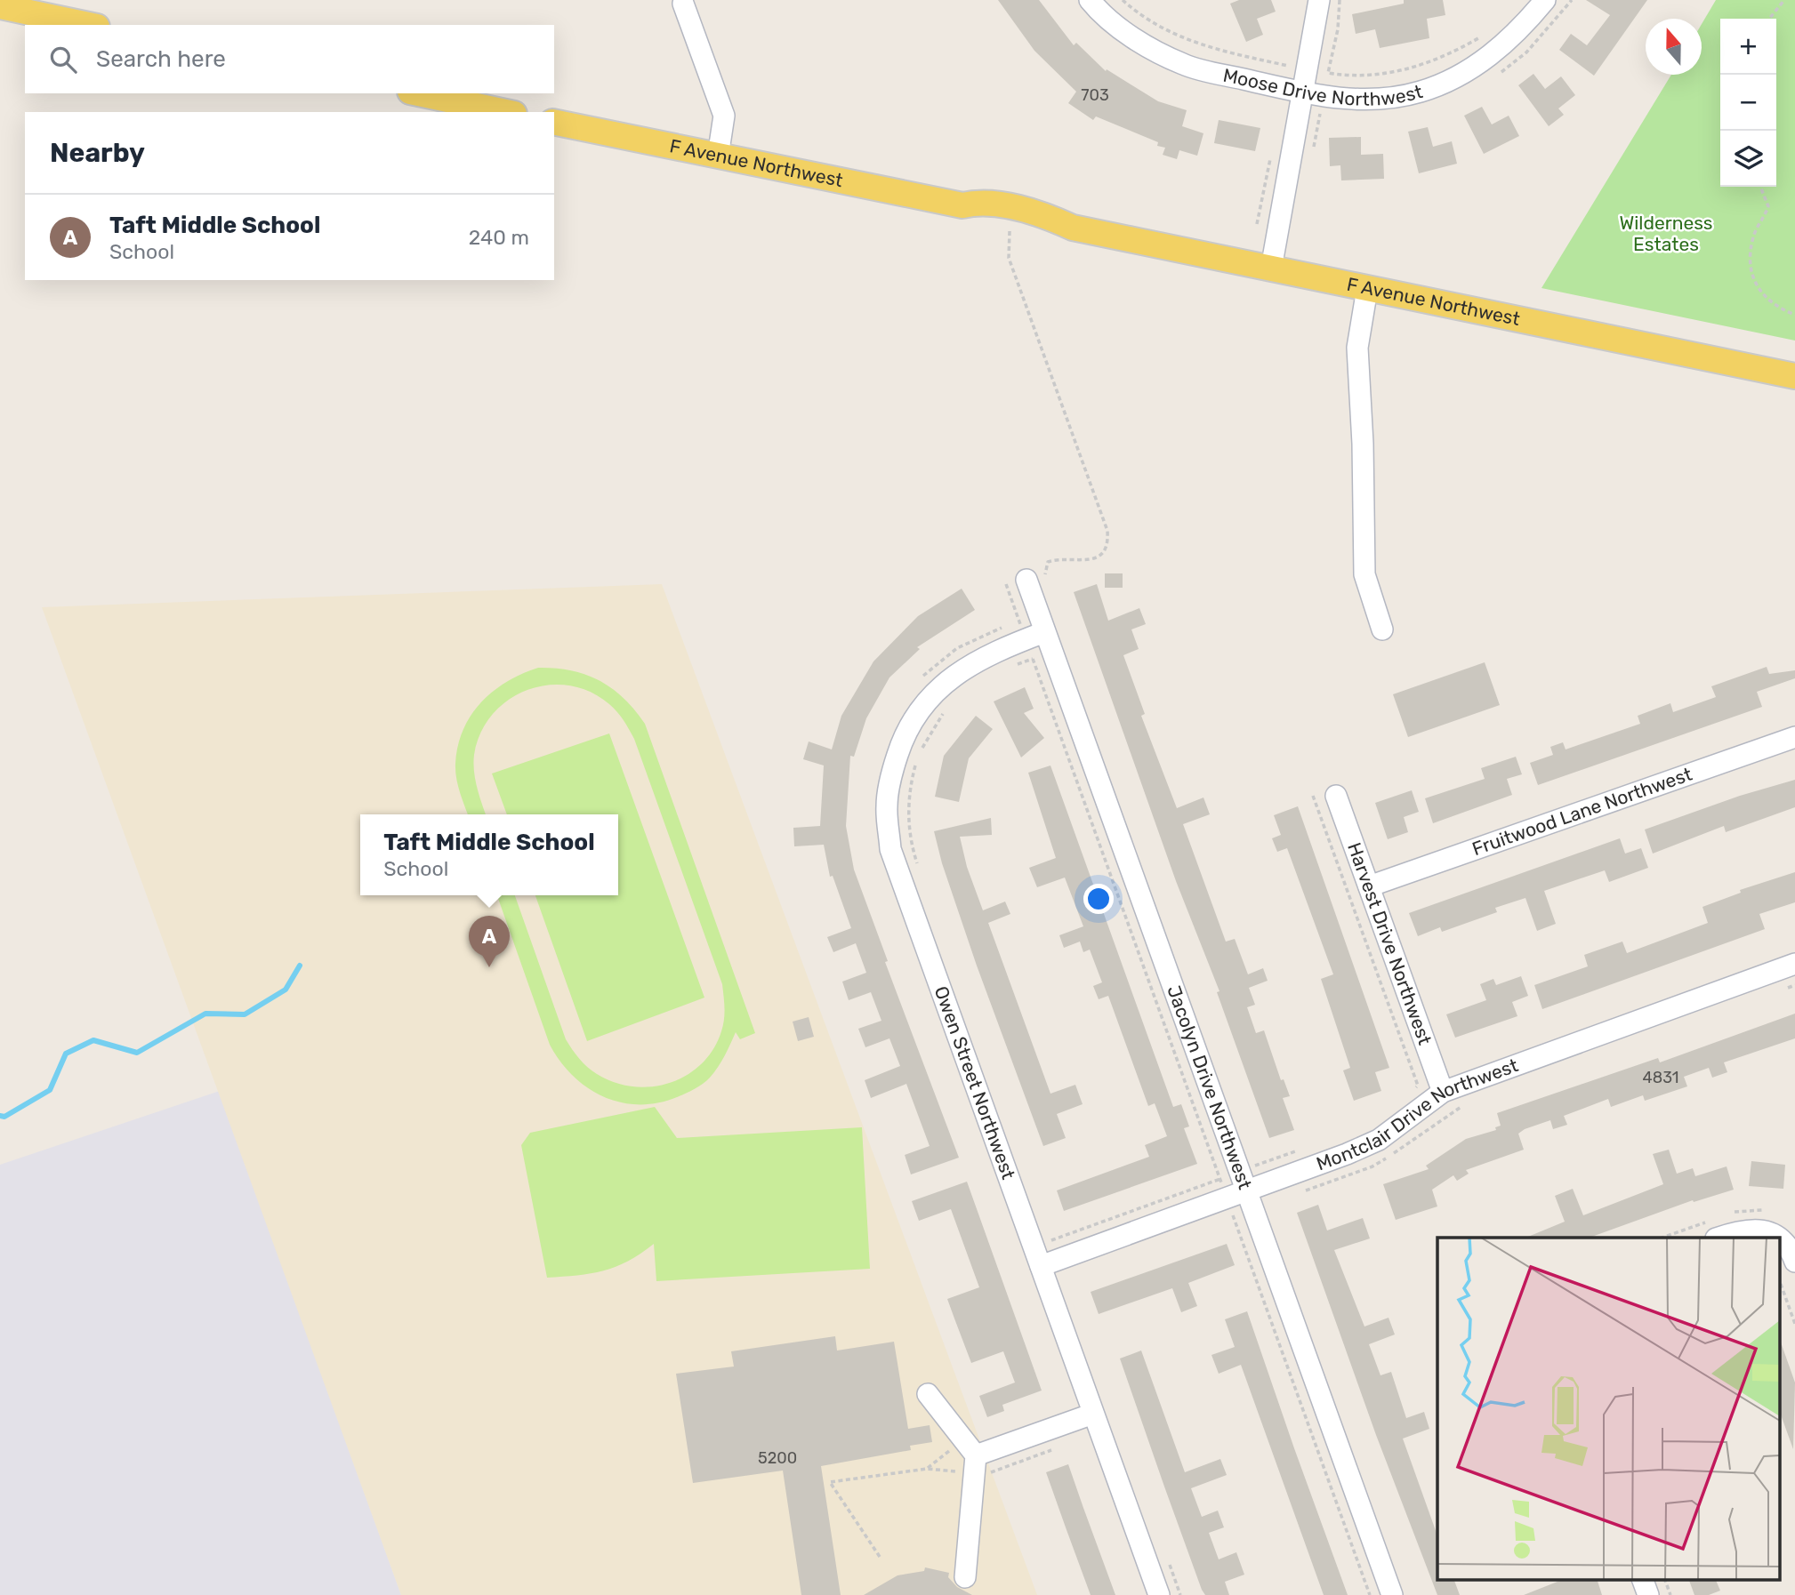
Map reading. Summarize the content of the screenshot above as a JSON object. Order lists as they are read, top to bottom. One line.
{"streets":{"main road":["F Avenue Northwest"],"street":["Moose Drive Northwest","Fruitwood Lane Northwest","Harvest Drive Northwest","Owen Street Northwest","Jacolyn Drive Northwest","Montclair Drive Northwest"]},"crossings":[["Fruitwood Lane Northwest","Harvest Drive Northwest"],["Harvest Drive Northwest","Montclair Drive Northwest"],["Owen Street Northwest","Jacolyn Drive Northwest"],["Owen Street Northwest","Montclair Drive Northwest"],["Jacolyn Drive Northwest","Montclair Drive Northwest"]],"parks":["Wilderness Estates"],"house_numbers":["703","4831","5200"],"north":"top","page":{"map_buttons":["+","−"],"search":"Search here","heading":"Nearby","list":[{"mark":"A","name":"Taft Middle School","note":"School","value":"240 m"}],"popup":["Taft Middle School","School"],"pins":"A"}}
